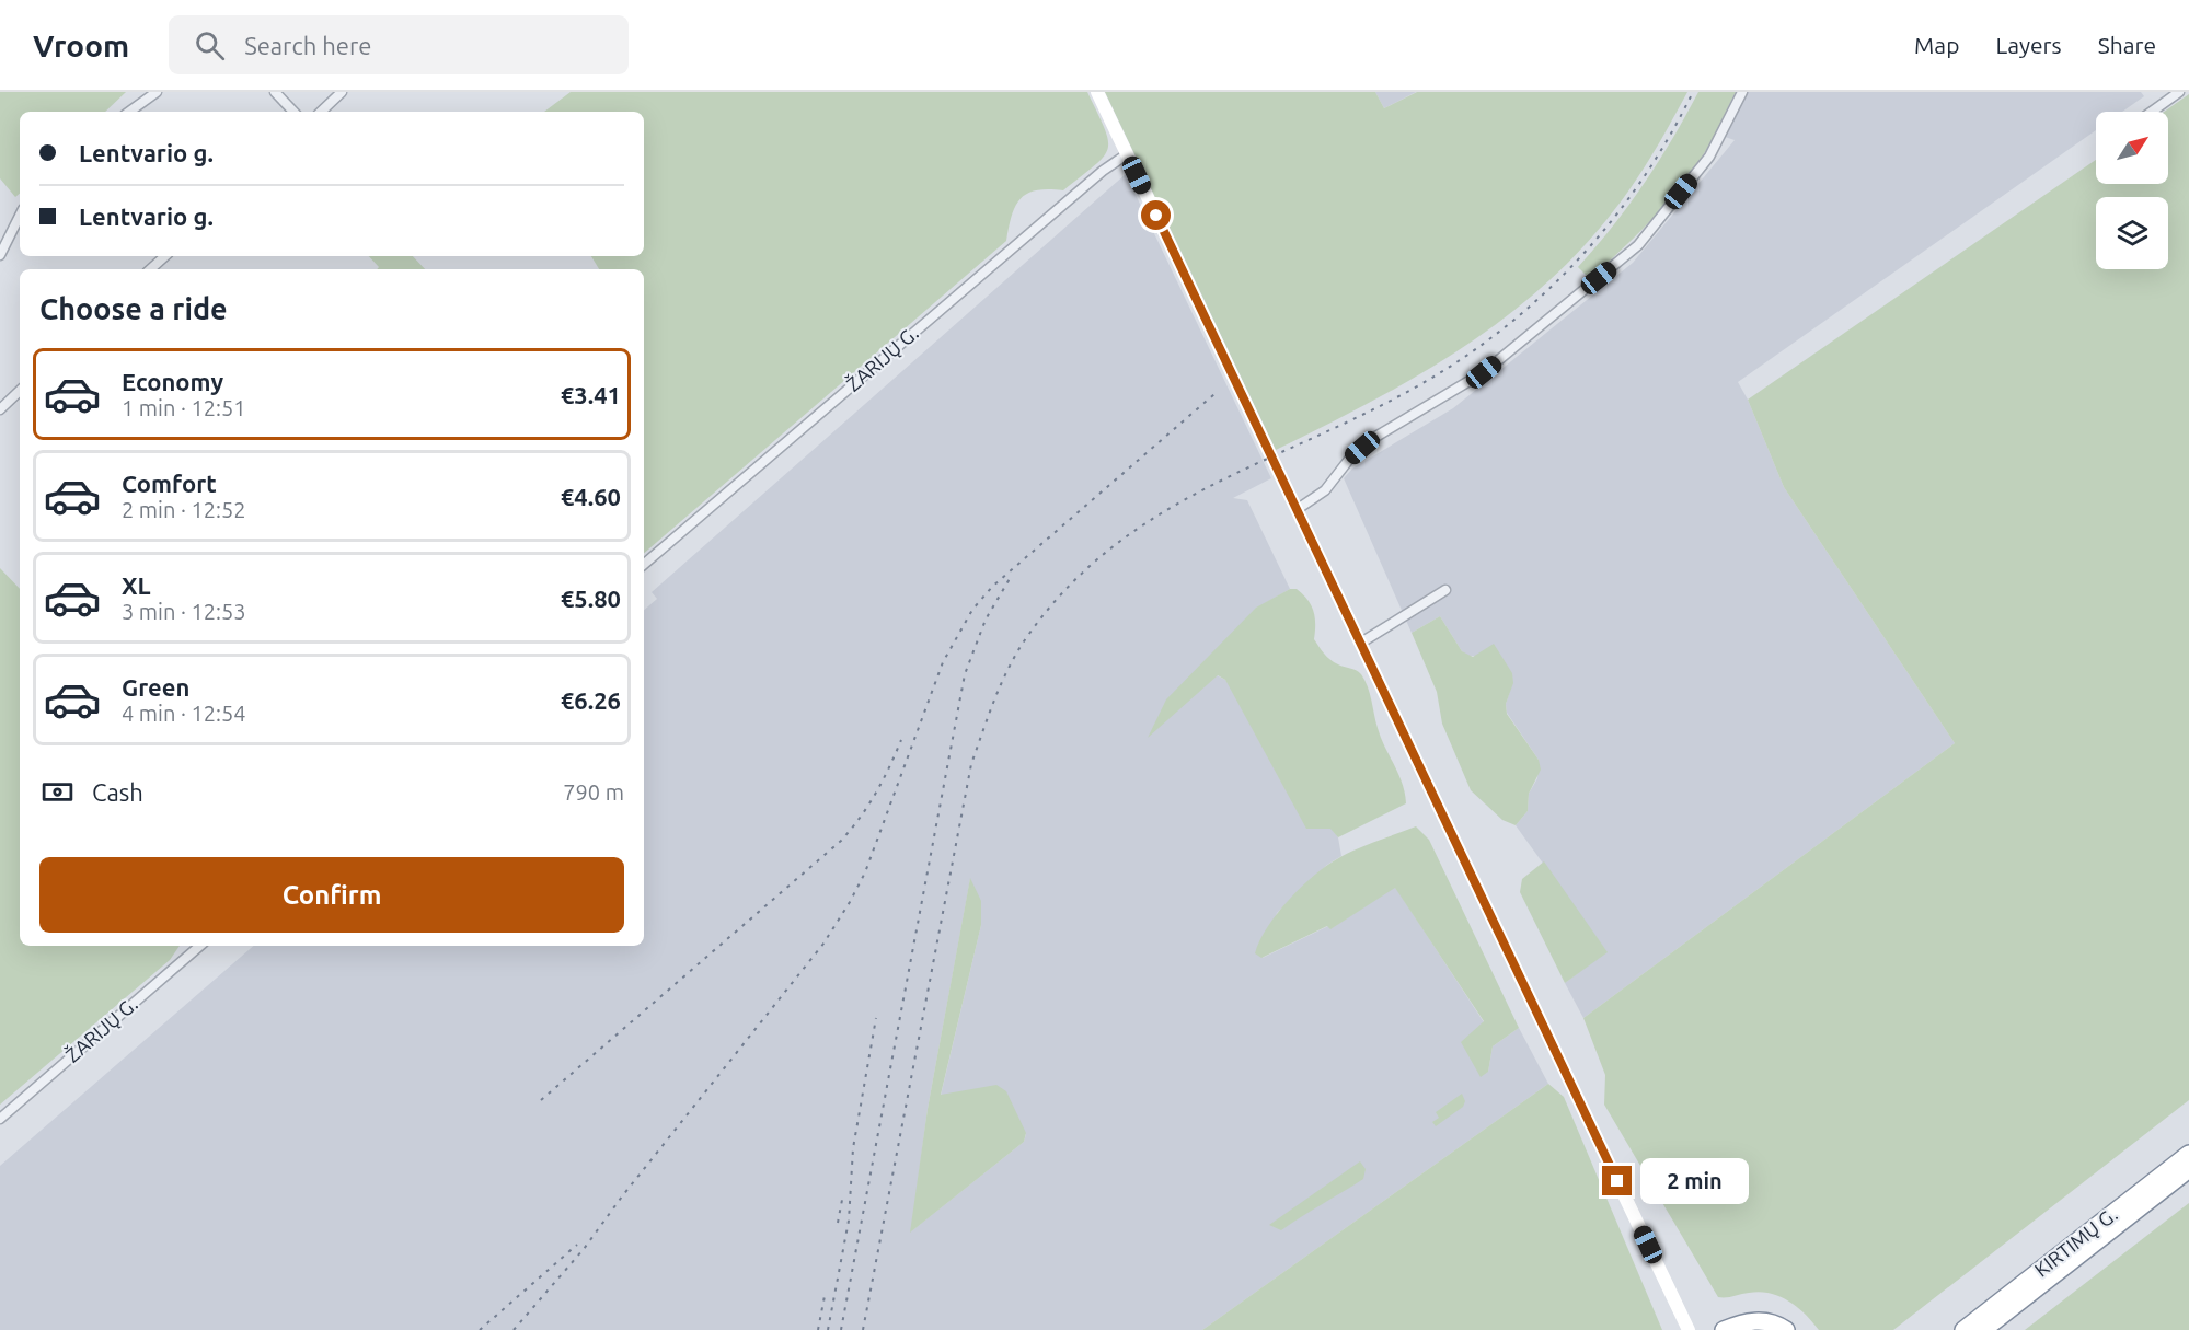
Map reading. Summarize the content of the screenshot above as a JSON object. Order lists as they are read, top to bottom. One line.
{"streets":{"highway":["KIRTIMŲ G."],"street":["ŽARIJŲ G."]},"north":"top right","page":{"header":"Vroom","search":"Search here","nav":["Map","Layers","Share"],"banner":["Lentvario g.","Lentvario g."],"heading":"Choose a ride","list":[{"name":"Economy","note":"1 min · 12:51","value":"€3.41"},{"name":"Comfort","note":"2 min · 12:52","value":"€4.60"},{"name":"XL","note":"3 min · 12:53","value":"€5.80"},{"name":"Green","note":"4 min · 12:54","value":"€6.26"}],"pay":["Cash","790 m"],"buttons":"Confirm","bubble":"2 min"}}
